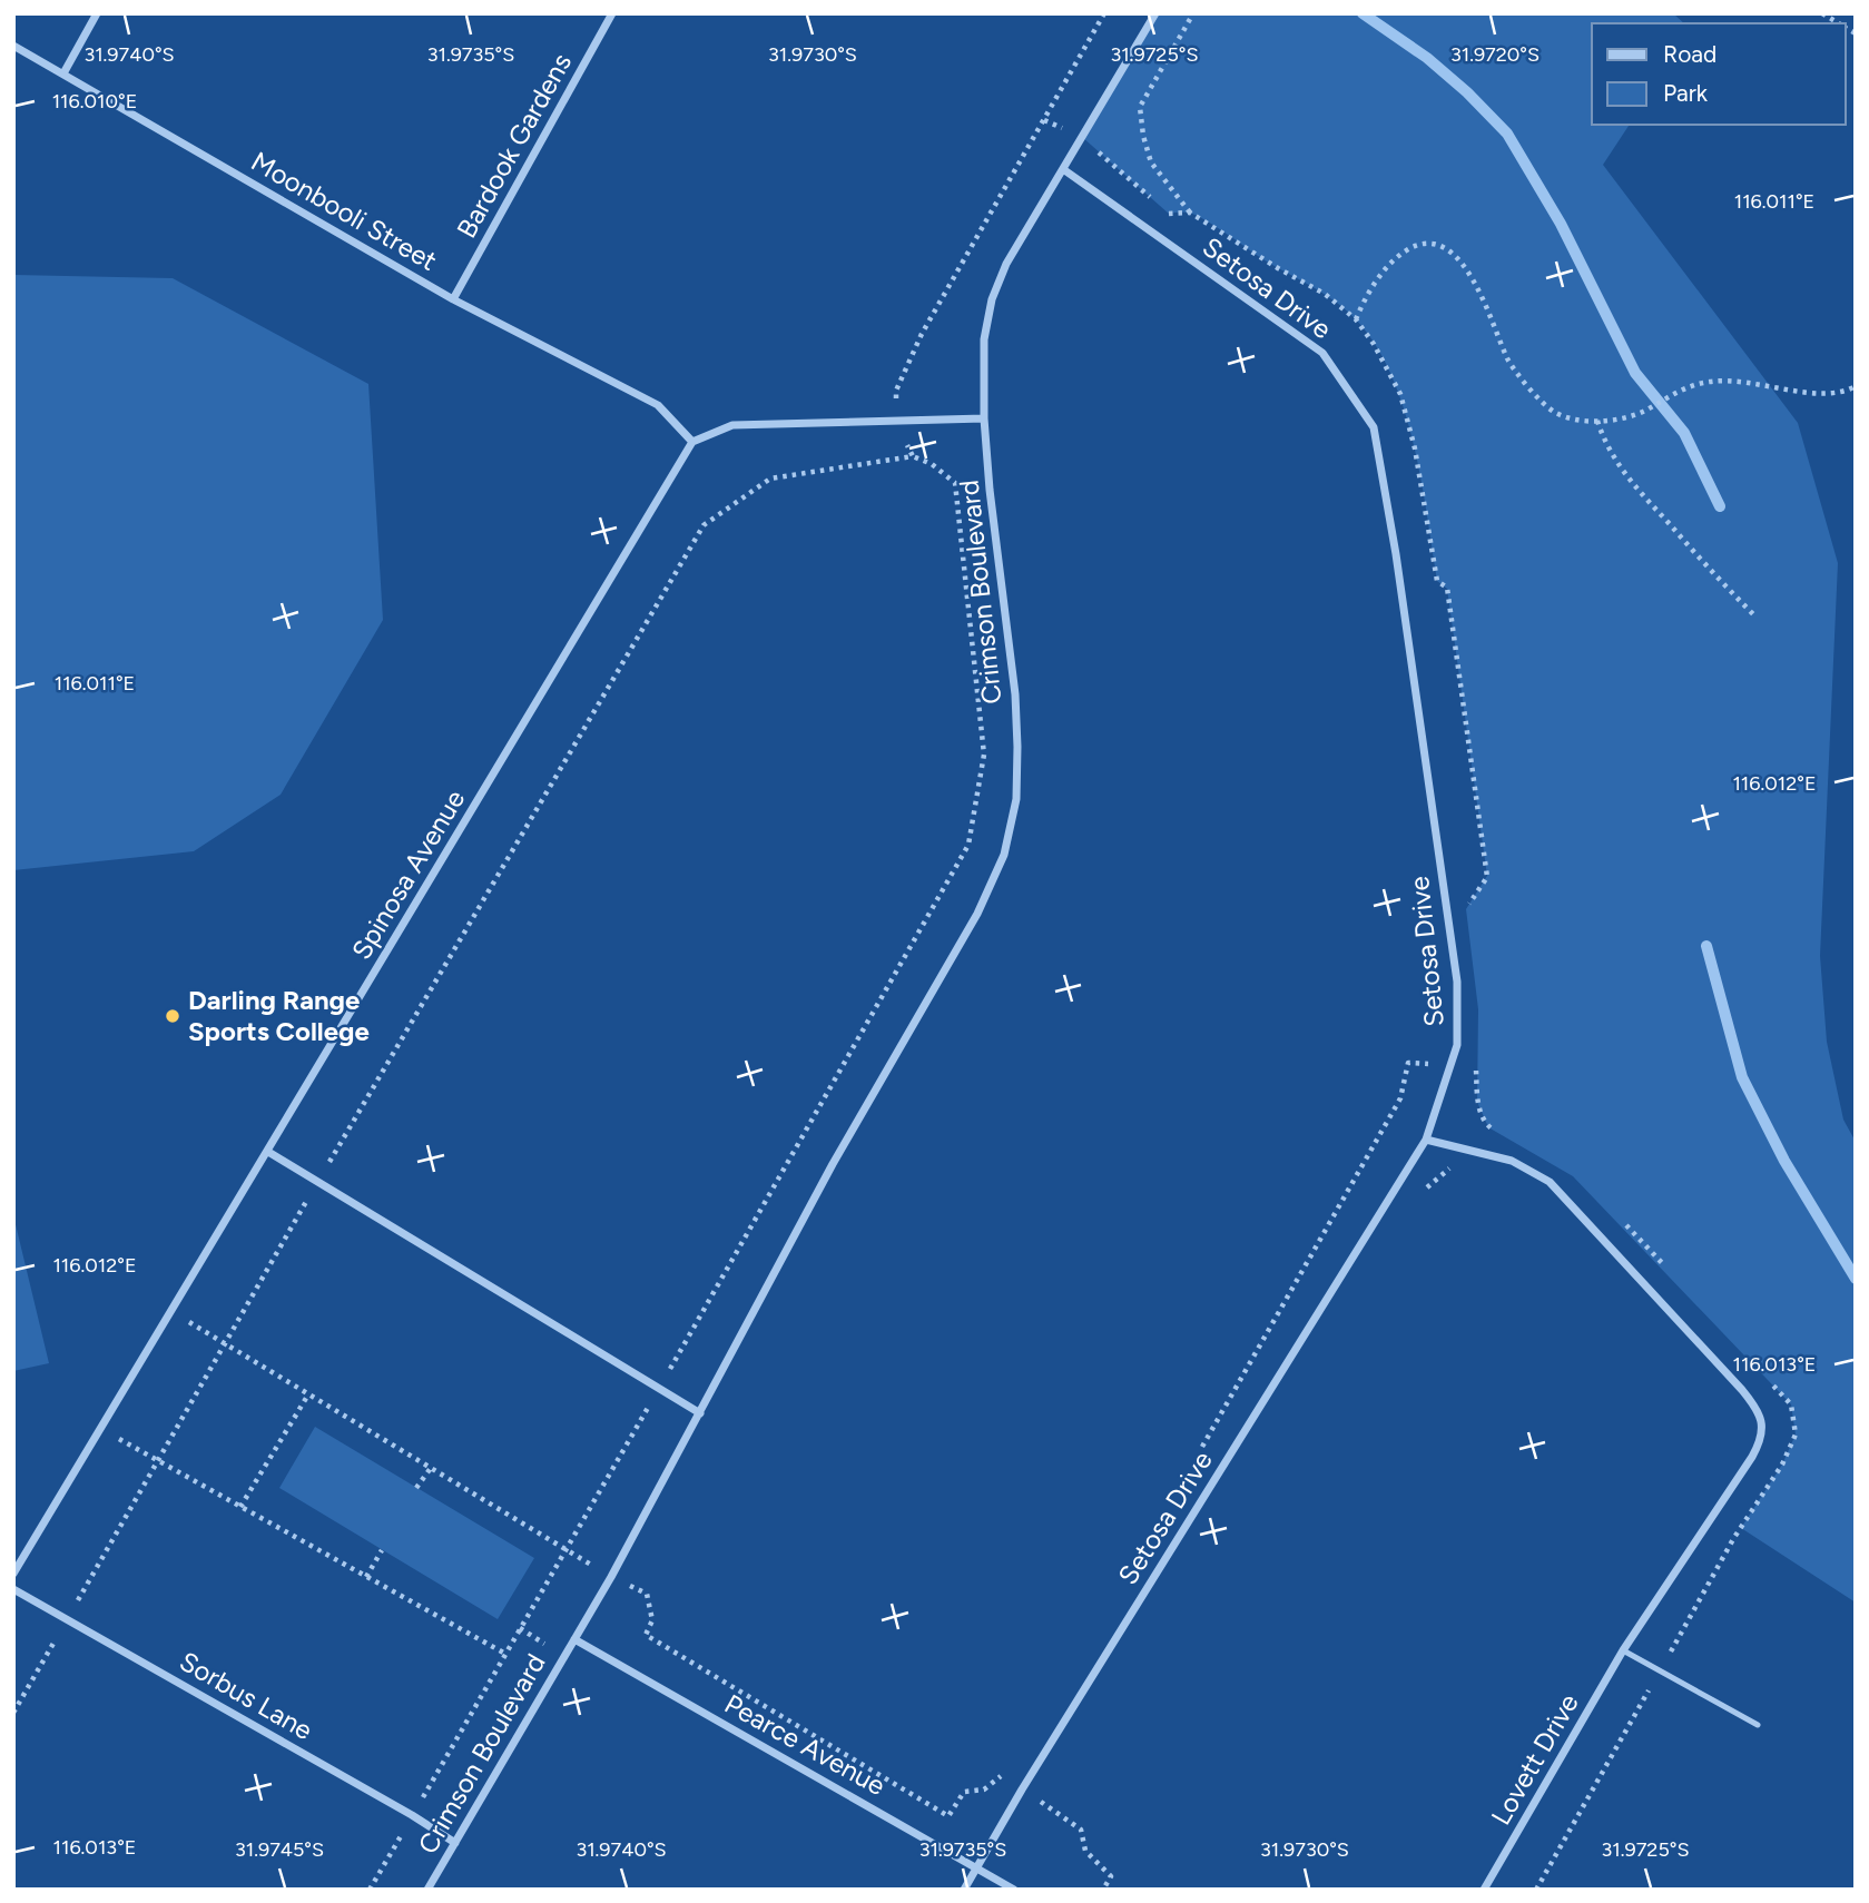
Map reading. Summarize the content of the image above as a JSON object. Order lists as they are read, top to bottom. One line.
{"streets":{"street":["Bardook Gardens","Moonbooli Street","Setosa Drive","Crimson Boulevard","Spinosa Avenue","Sorbus Lane","Pearce Avenue","Lovett Drive"]},"crossings":[["Bardook Gardens","Moonbooli Street"],["Moonbooli Street","Spinosa Avenue"],["Setosa Drive","Crimson Boulevard"],["Setosa Drive","Pearce Avenue"],["Setosa Drive","Lovett Drive"],["Crimson Boulevard","Sorbus Lane"],["Crimson Boulevard","Pearce Avenue"]],"places":["Darling Range Sports College"],"legend":["Road","Park"],"coordinates":["31.9740°S","31.9735°S","31.9730°S","31.9725°S","31.9720°S","116.010°E","116.011°E","116.012°E","116.013°E","31.9745°S"]}
